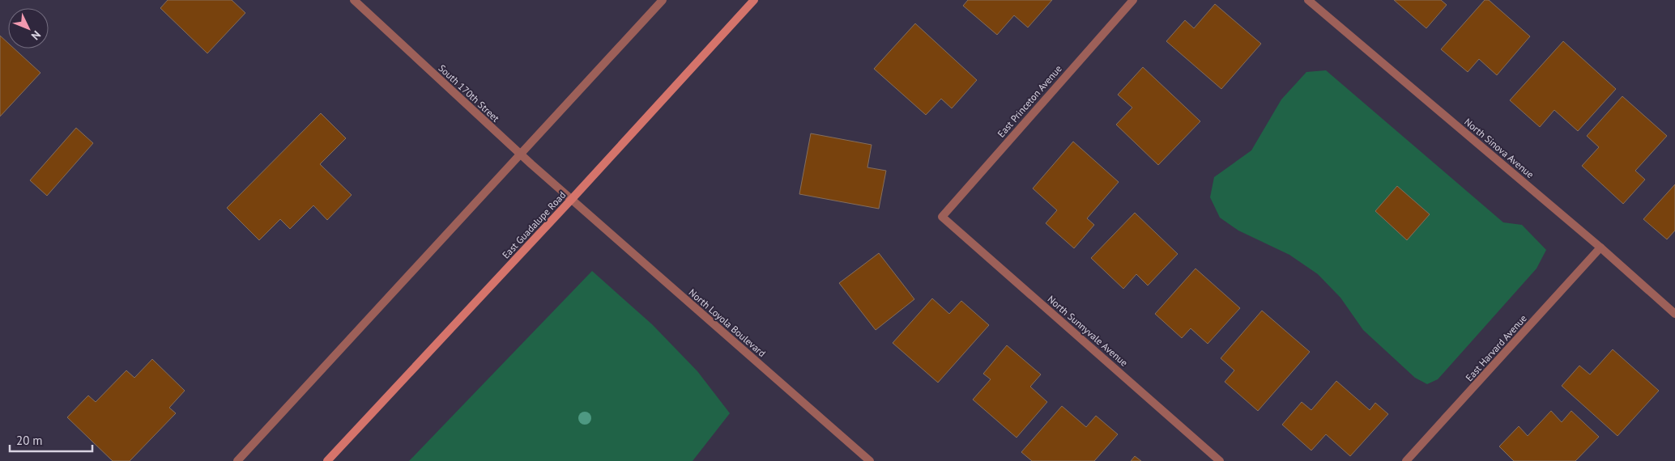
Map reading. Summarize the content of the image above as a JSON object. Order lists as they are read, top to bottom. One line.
{"streets":{"main road":["East Guadalupe Road"],"street":["South 170th Street","East Princeton Avenue","North Sinova Avenue","North Loyola Boulevard","North Sunnyvale Avenue","East Harvard Avenue"]},"crossings":[["South 170th Street","East Guadalupe Road"],["South 170th Street","North Loyola Boulevard"],["East Princeton Avenue","North Sunnyvale Avenue"],["North Sinova Avenue","East Harvard Avenue"],["East Guadalupe Road","North Loyola Boulevard"]],"scale_bar":"20 m","north":"bottom right"}
